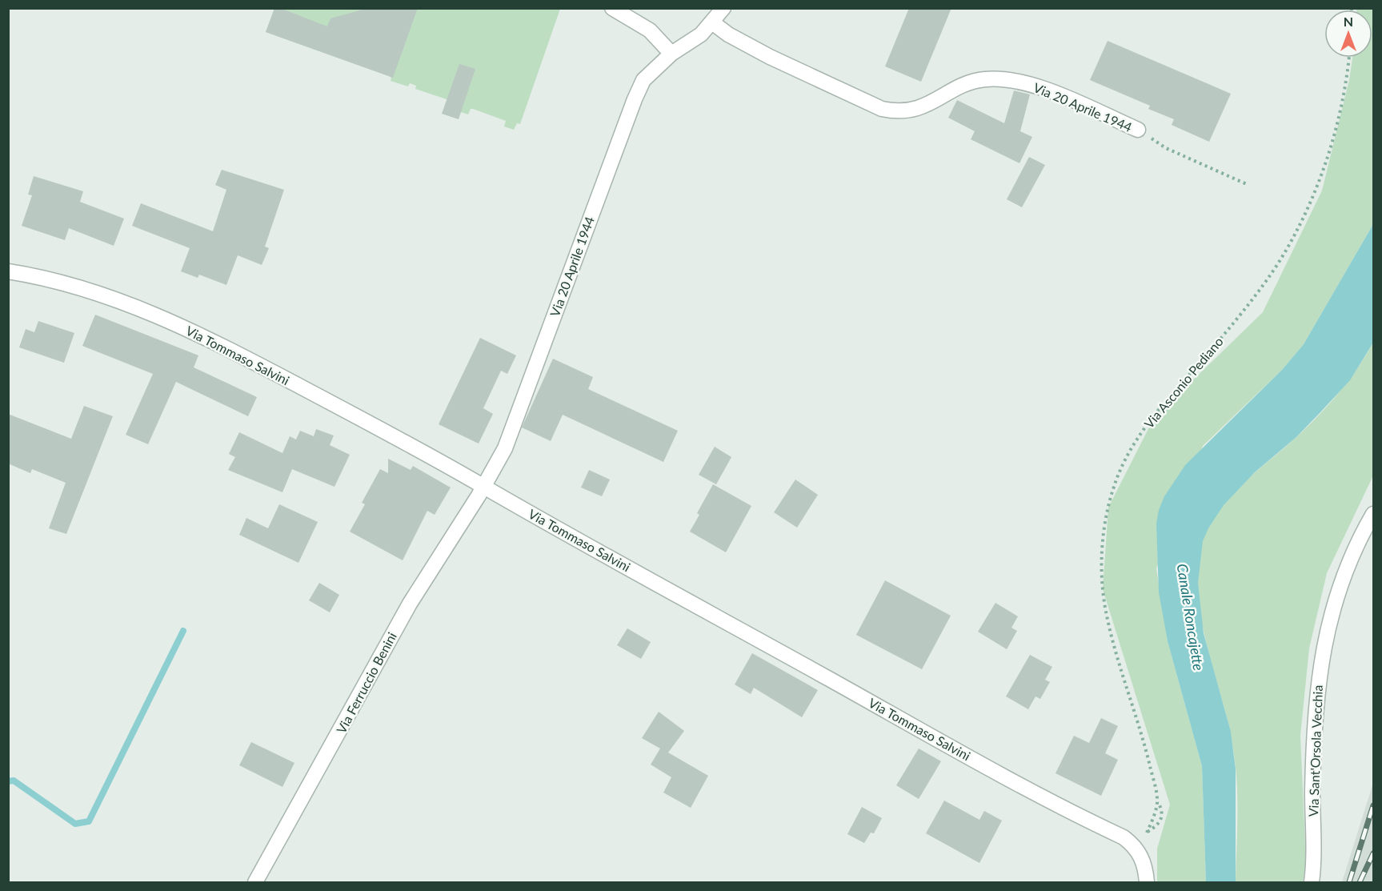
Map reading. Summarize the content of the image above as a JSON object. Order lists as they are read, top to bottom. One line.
{"streets":{"street":["Via 20 Aprile 1944","Via Tommaso Salvini","Via Ferruccio Benini","Via Sant'Orsola Vecchia"],"path":["Via Asconio Pediano"]},"crossings":[["Via 20 Aprile 1944","Via Tommaso Salvini"],["Via 20 Aprile 1944","Via Ferruccio Benini"],["Via Tommaso Salvini","Via Ferruccio Benini"]],"water":["Canale Roncajette"],"north":"top"}
